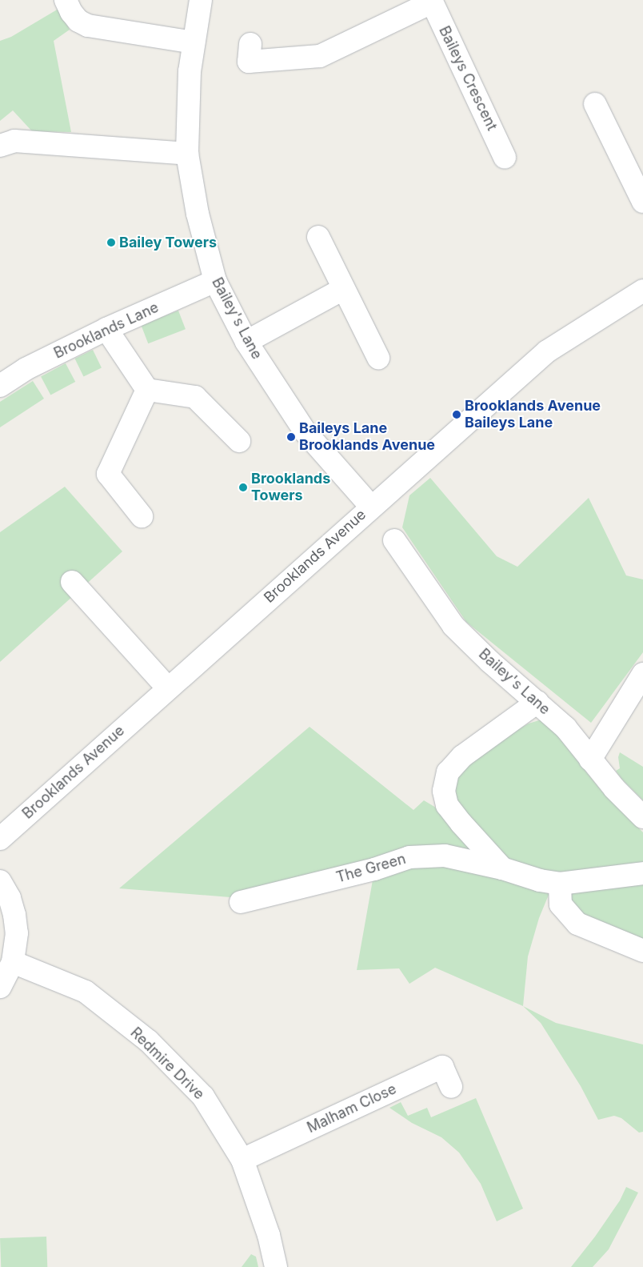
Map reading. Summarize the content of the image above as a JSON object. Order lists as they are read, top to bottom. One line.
{"streets":{"street":["Baileys Crescent","Bailey's Lane","Brooklands Lane","Brooklands Avenue","The Green","Redmire Drive","Malham Close"]},"crossings":[["Bailey's Lane","Brooklands Lane"],["Bailey's Lane","Brooklands Avenue"],["Bailey's Lane","The Green"],["Redmire Drive","Malham Close"]],"places":["Bailey Towers","Brooklands Avenue Baileys Lane","Baileys Lane Brooklands Avenue","Brooklands Towers"]}
